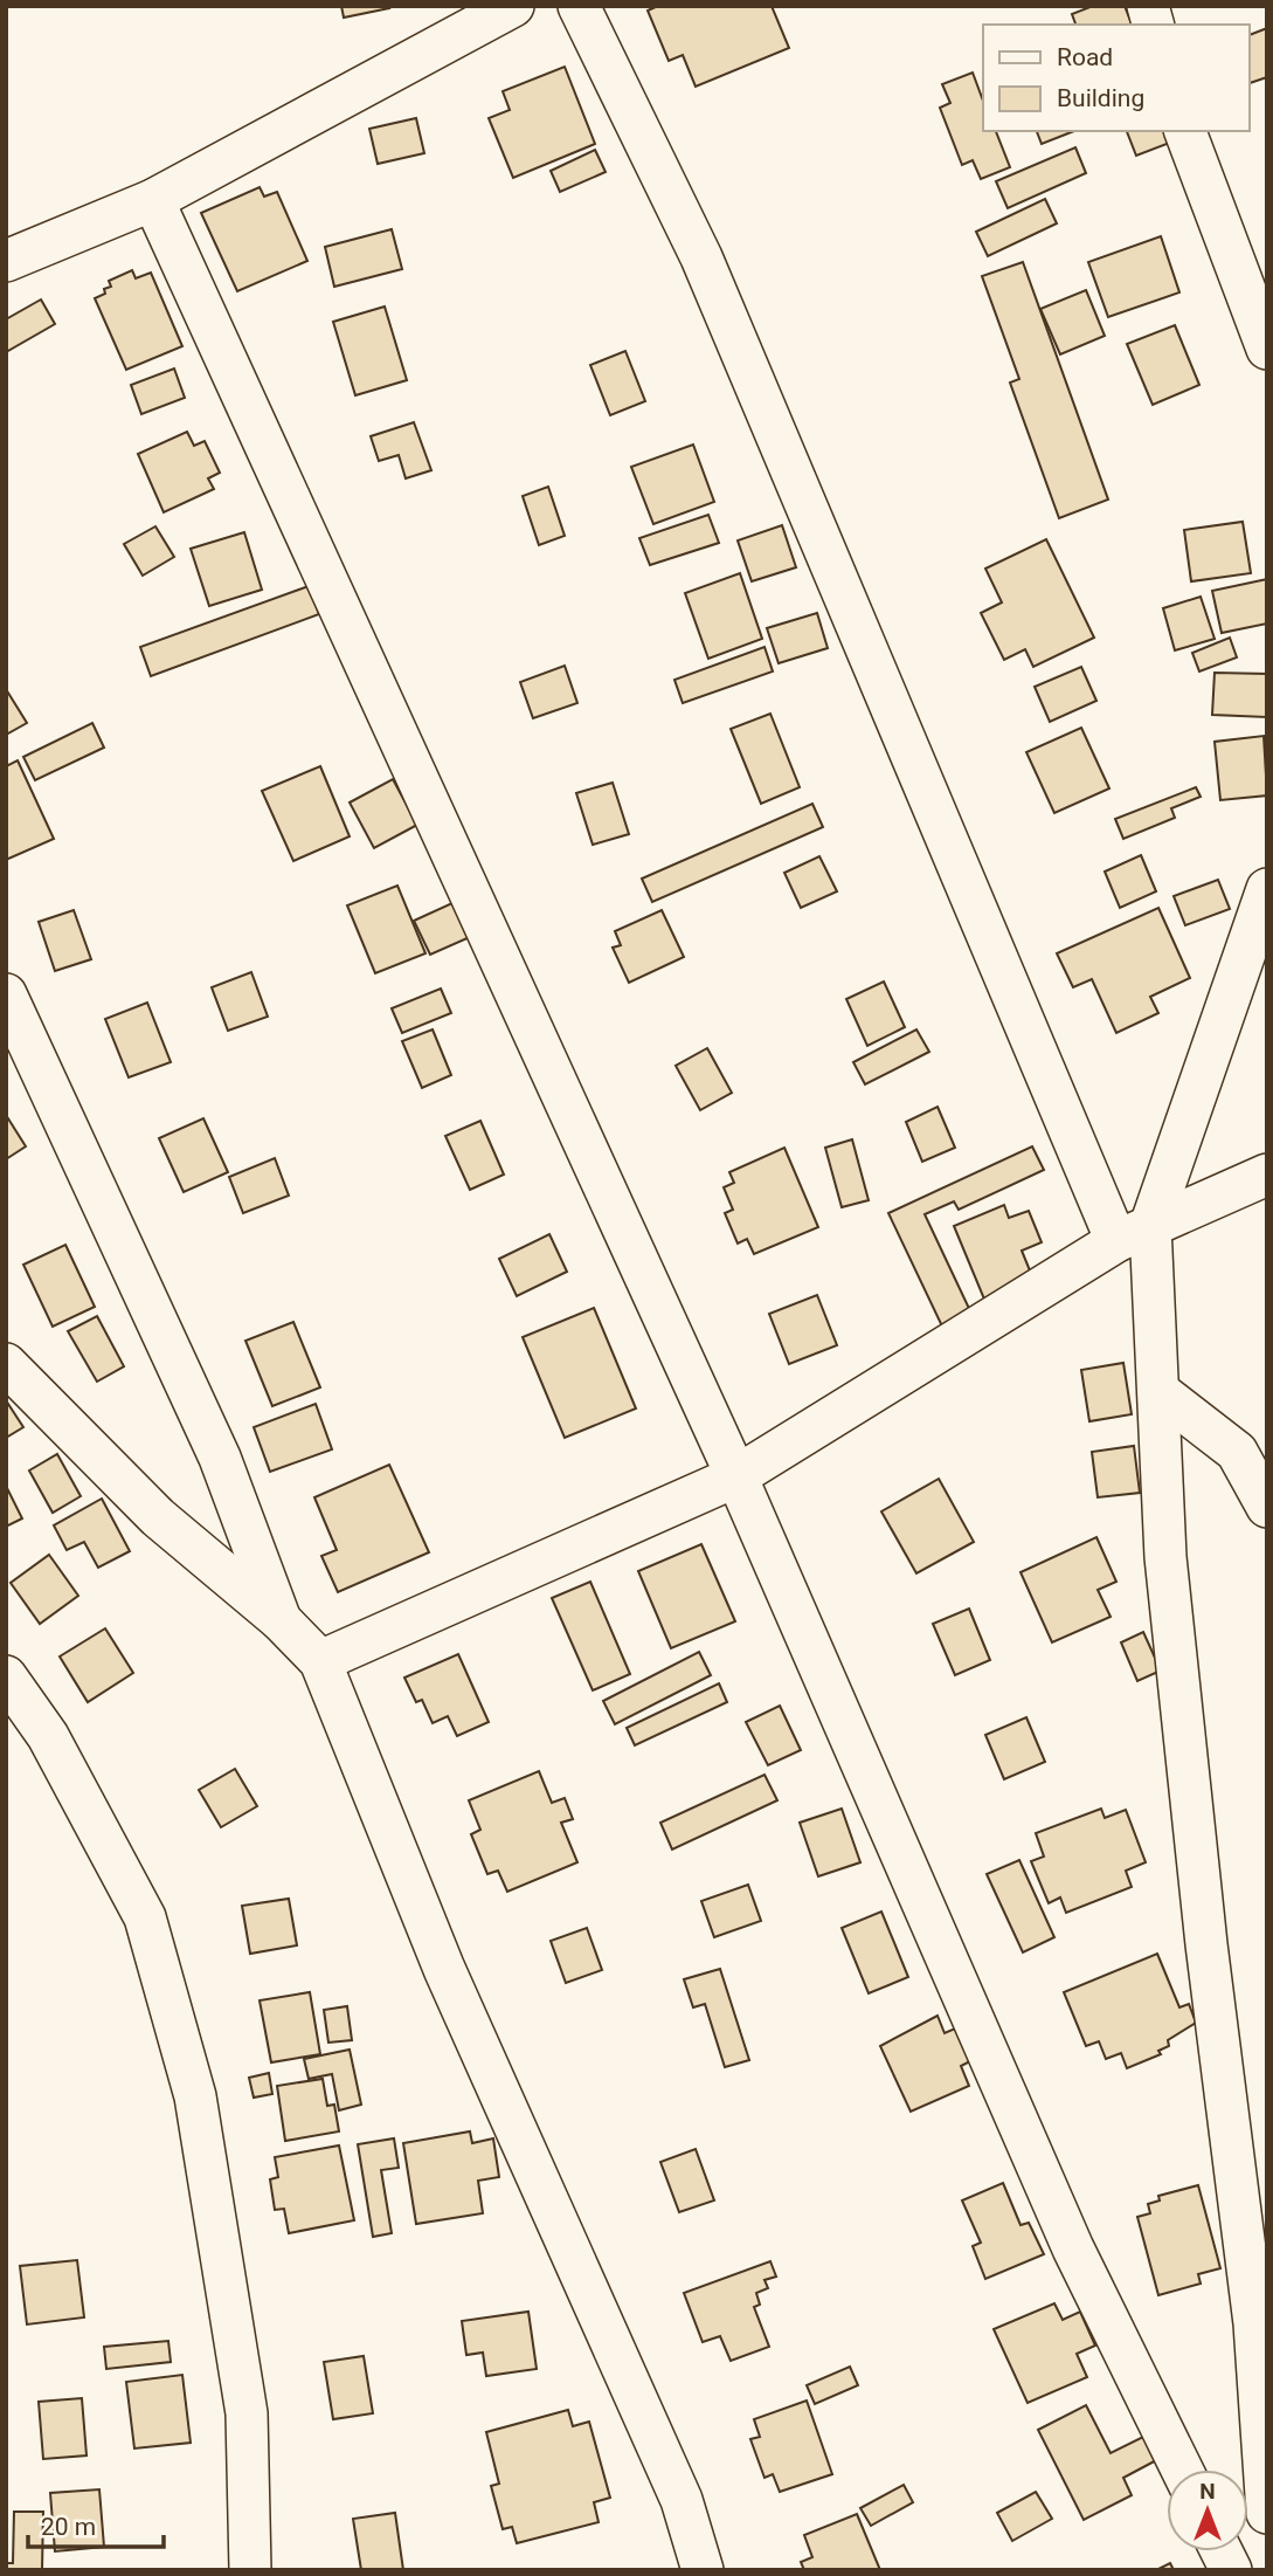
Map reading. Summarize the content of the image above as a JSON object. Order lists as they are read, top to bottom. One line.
{"legend":["Road","Building"],"scale_bar":"20 m","north":"top"}
